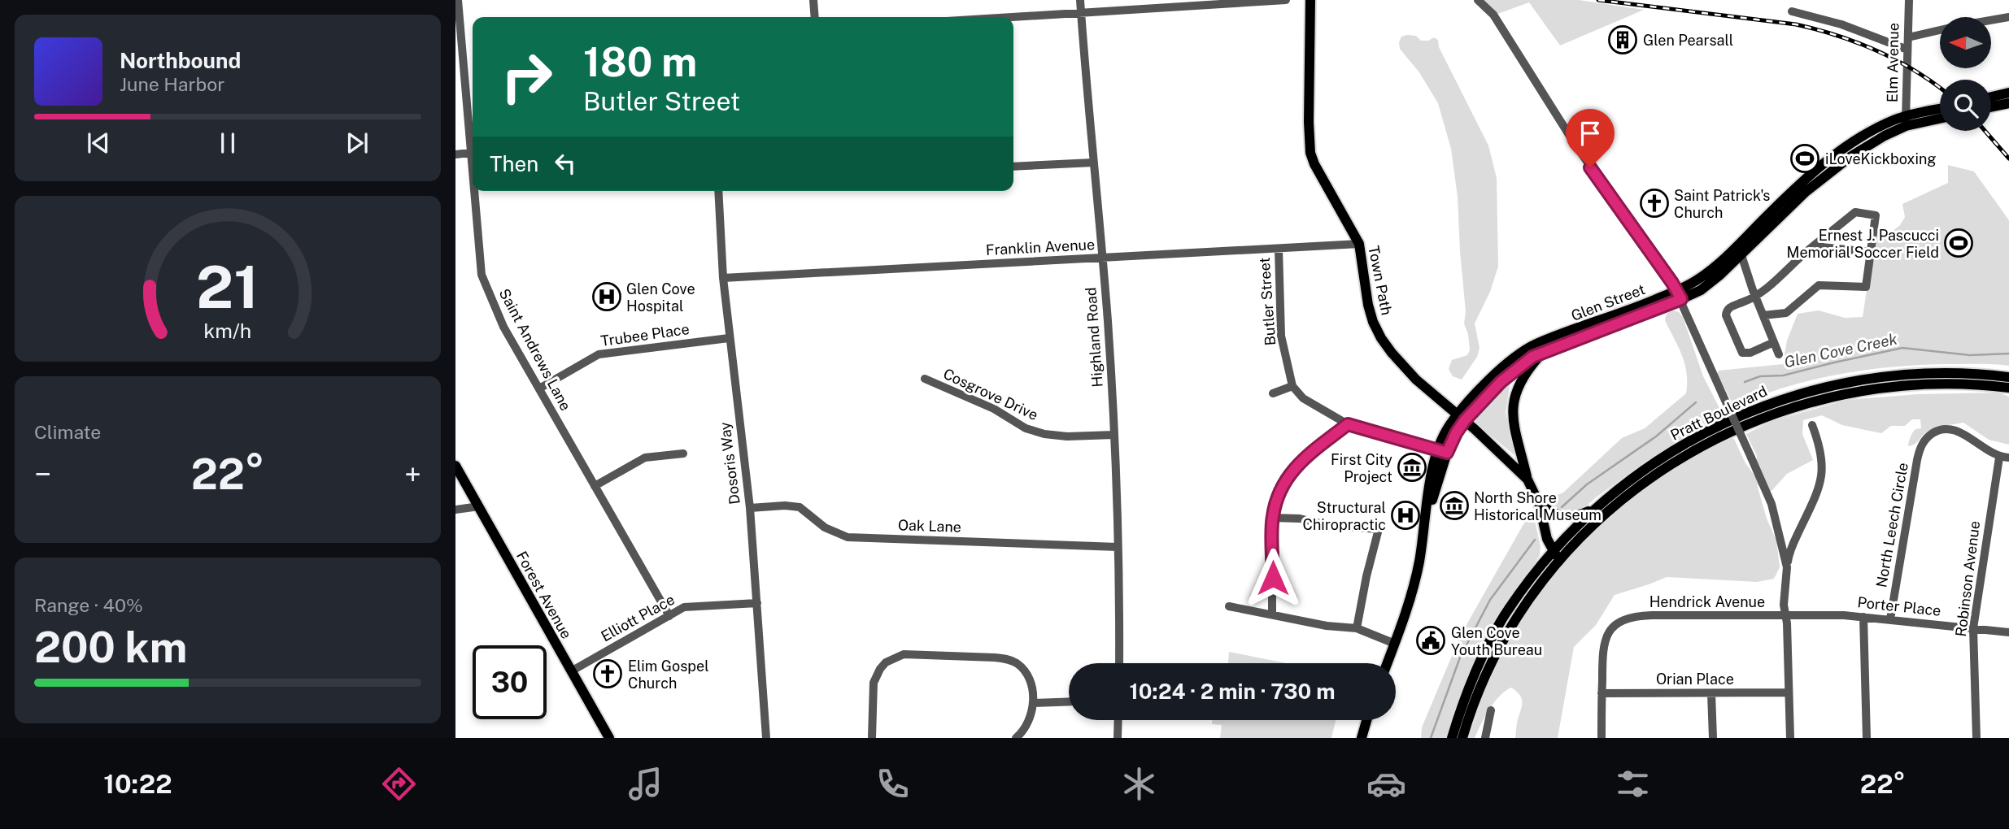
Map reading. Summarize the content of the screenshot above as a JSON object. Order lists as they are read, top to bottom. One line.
{"streets":{"main road":["Town Path","Glen Street","Pratt Boulevard","Forest Avenue"],"street":["Elm Avenue","Franklin Avenue","Butler Street","Trubee Place","Highland Road","Saint Andrews Lane","Cosgrove Drive","Dosoris Way","North Leech Circle","Oak Lane","Robinson Avenue","Hendrick Avenue","Porter Place","Elliott Place","Orian Place"]},"crossings":[["Elm Avenue","Glen Street"],["Franklin Avenue","Town Path"],["Franklin Avenue","Butler Street"],["Franklin Avenue","Highland Road"],["Franklin Avenue","Dosoris Way"],["Town Path","Glen Street"],["Town Path","Pratt Boulevard"],["Glen Street","Hendrick Avenue"],["Trubee Place","Saint Andrews Lane"],["Trubee Place","Dosoris Way"],["Highland Road","Cosgrove Drive"],["Highland Road","Oak Lane"],["Saint Andrews Lane","Elliott Place"],["Dosoris Way","Oak Lane"],["Dosoris Way","Elliott Place"],["North Leech Circle","Robinson Avenue"],["North Leech Circle","Porter Place"],["Robinson Avenue","Porter Place"],["Forest Avenue","Elliott Place"],["Hendrick Avenue","Porter Place"],["Hendrick Avenue","Orian Place"]],"water":["Glen Cove Creek"],"places":{"building":["Glen Pearsall"],"sports":["iLoveKickboxing","Ernest J. Pascucci Memorial Soccer Field"],"church":["Saint Patrick's Church","Elim Gospel Church"],"hospital":["Glen Cove Hospital","Structural Chiropractic"],"museum":["First City Project","North Shore Historical Museum"],"public building":["Glen Cove Youth Bureau"]},"north":"left","page":{"turn":["180 m","Butler Street"],"song":["Northbound","June Harbor"],"then":"Then","tile":["Climate",["Range · 40%","200 km"]],"heat":["−","22°","+"],"limit":"30","trip":"10:24 · 2 min · 730 m","tabs":["10:22","22°"],"gauge":["21","km/h"]}}
